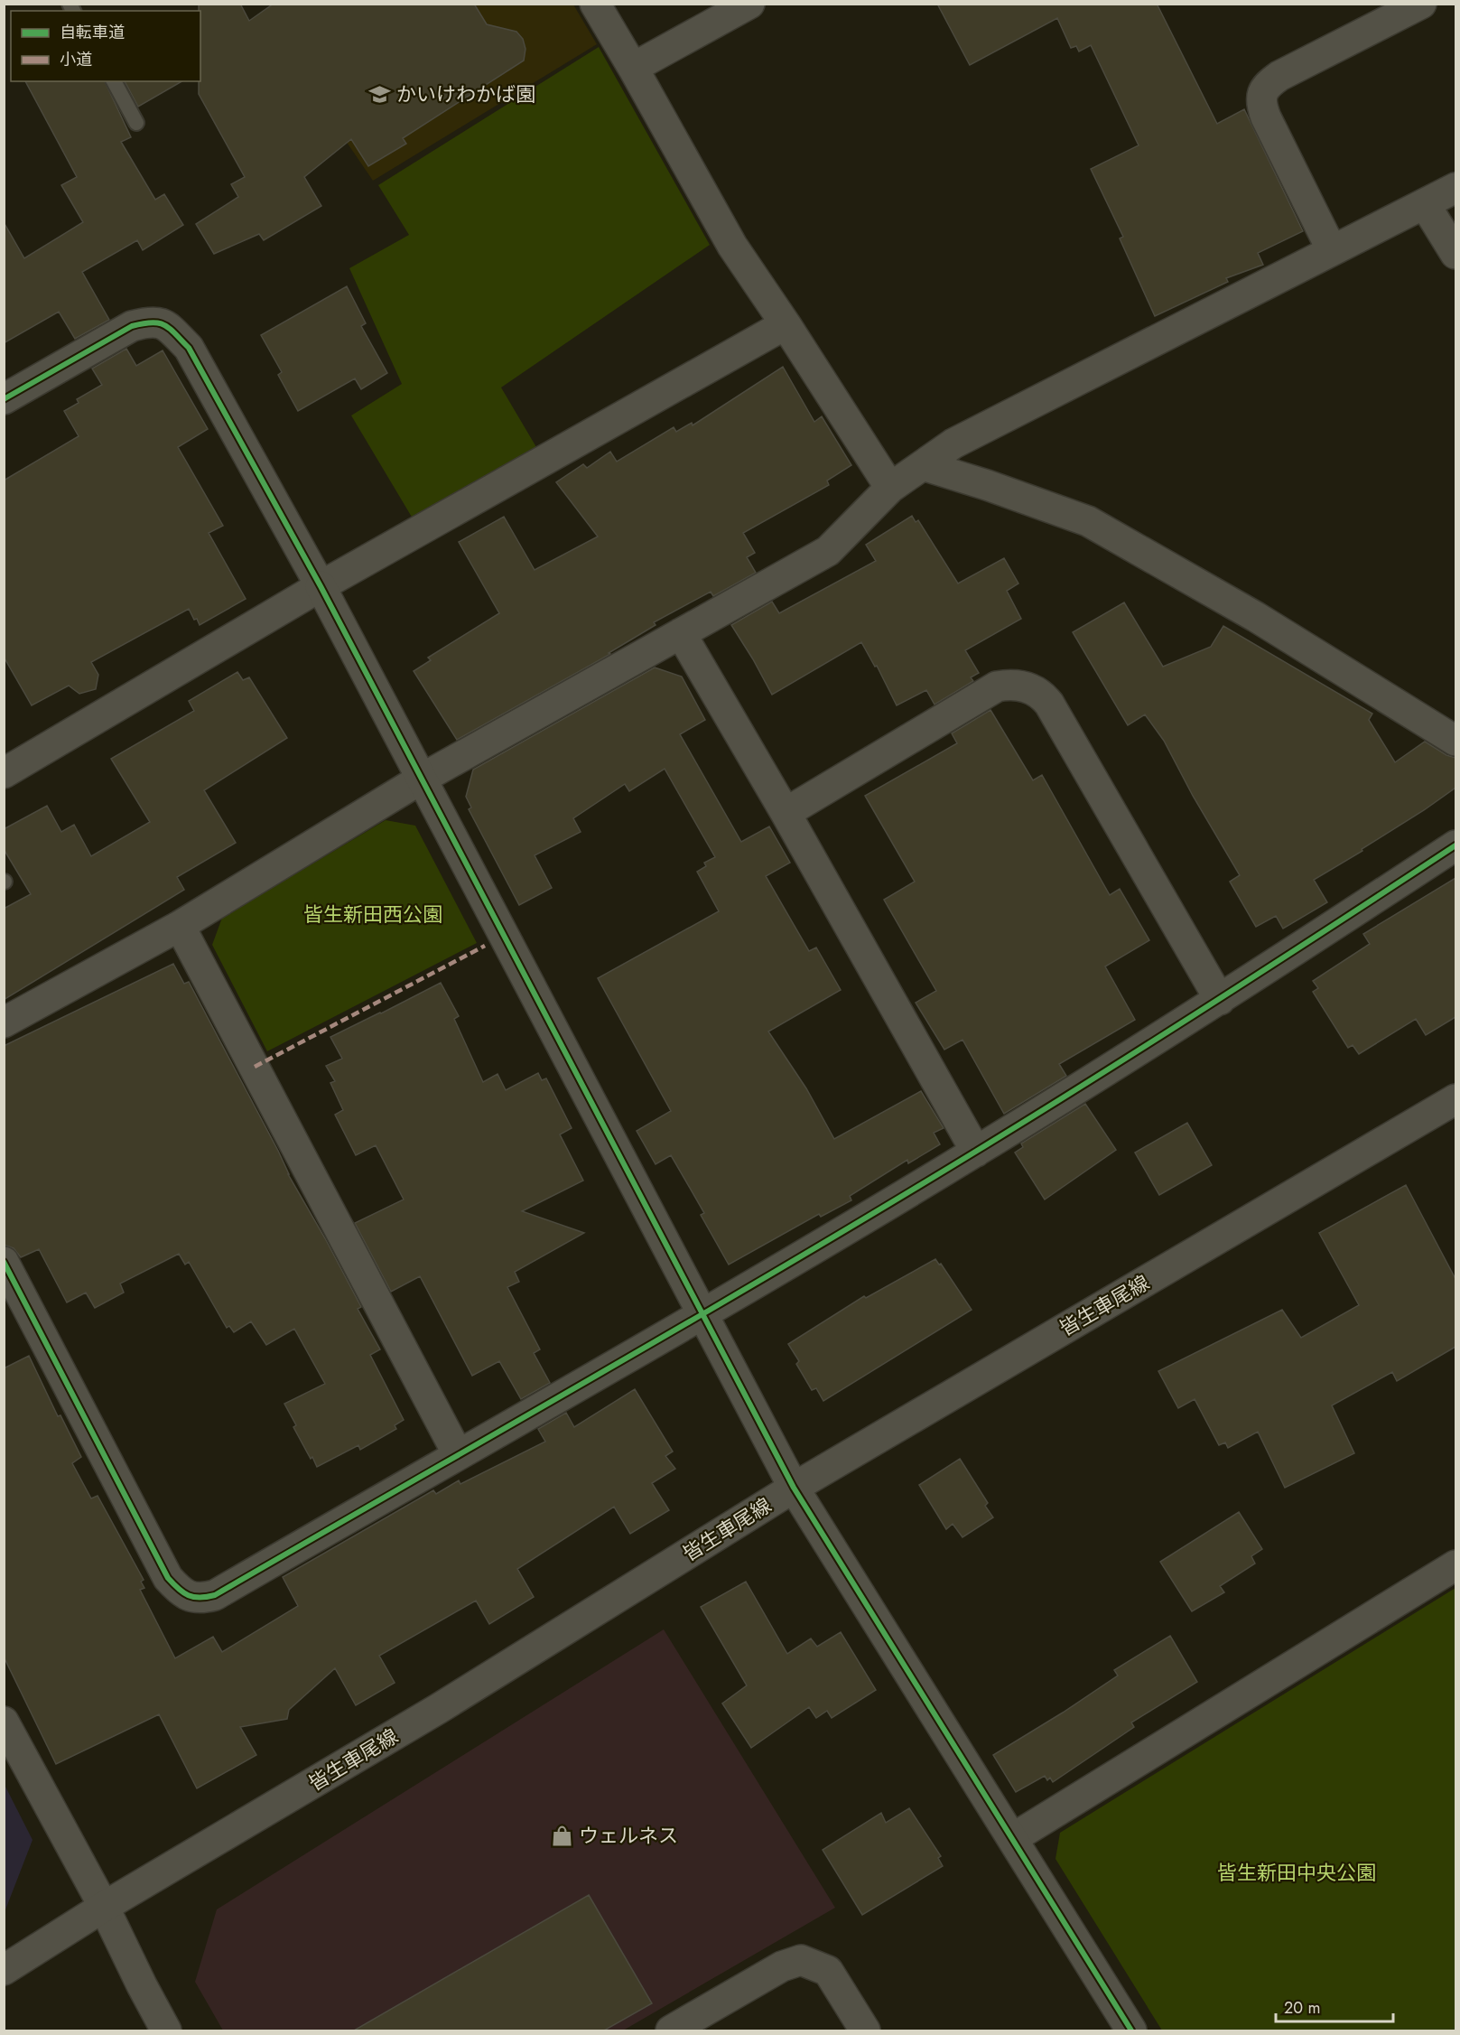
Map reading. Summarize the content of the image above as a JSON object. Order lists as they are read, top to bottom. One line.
{"streets":{"street":["皆生車尾線"]},"parks":["皆生新田西公園","皆生新田中央公園"],"places":{"school or university":["かいけわかば園"],"shop":["ウェルネス"]},"legend":["自転車道","小道"],"scale_bar":"20 m"}
